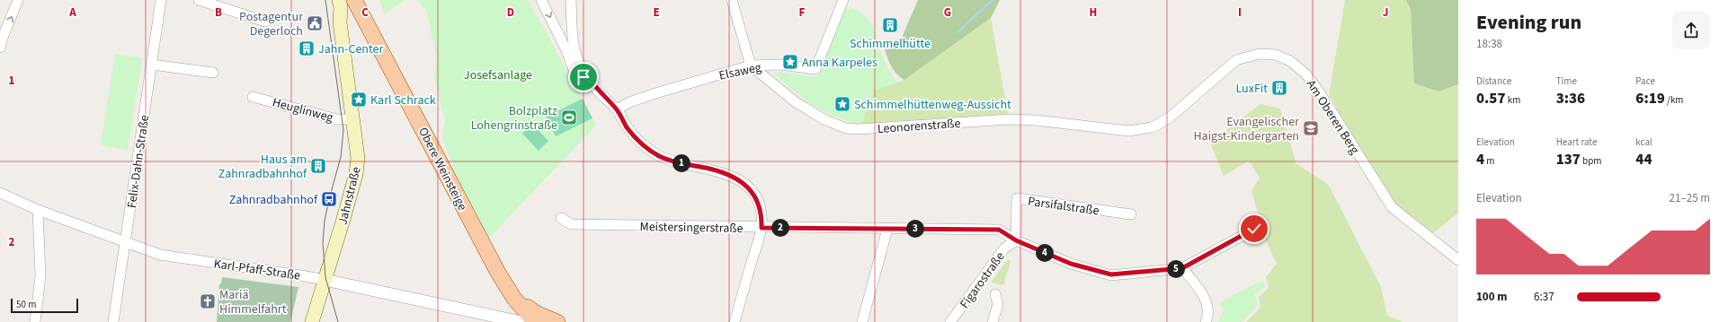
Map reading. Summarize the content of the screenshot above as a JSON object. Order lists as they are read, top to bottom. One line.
{"streets":{"main road":["Obere Weinsteige","Jahnstraße"],"street":["Elsaweg","Heuglinweg","Am Oberen Berg","Leonorenstraße","Felix-Dahn-Straße","Parsifalstraße","Meistersingerstraße","Karl-Pfaff-Straße","Figarostraße"]},"crossings":[["Elsaweg","Leonorenstraße"],["Heuglinweg","Jahnstraße"],["Am Oberen Berg","Leonorenstraße"],["Felix-Dahn-Straße","Karl-Pfaff-Straße"],["Jahnstraße","Karl-Pfaff-Straße"],["Parsifalstraße","Meistersingerstraße"],["Parsifalstraße","Figarostraße"],["Meistersingerstraße","Figarostraße"]],"parks":["Josefsanlage"],"places":{"public building":["Postagentur Degerloch"],"building":["Schimmelhütte","Jahn-Center","LuxFit","Haus am Zahnradbahnhof"],"place":["Anna Karpeles","Karl Schrack","Schimmelhüttenweg-Aussicht"],"sports":["Bolzplatz Lohengrinstraße"],"school or university":["Evangelischer Haigst-Kindergarten"],"bus stop":["Zahnradbahnhof"],"church":["Mariä Himmelfahrt"]},"scale_bar":"50 m","page":{"heading":["Evening run","18:38"],"stats":[["Distance","0.57 km"],["Time","3:36"],["Pace","6:19 /km"],["Elevation","4 m"],["Heart rate","137 bpm"],["kcal","44"]],"pins":["1","2","3","4","5"],"chart":["Elevation","21–25 m"],"list":[{"name":"100 m","note":"6:37"}],"scale":"50 m"},"grid":{"columns":["A","B","C","D","E","F","G","H","I","J"],"rows":["1","2"]}}
